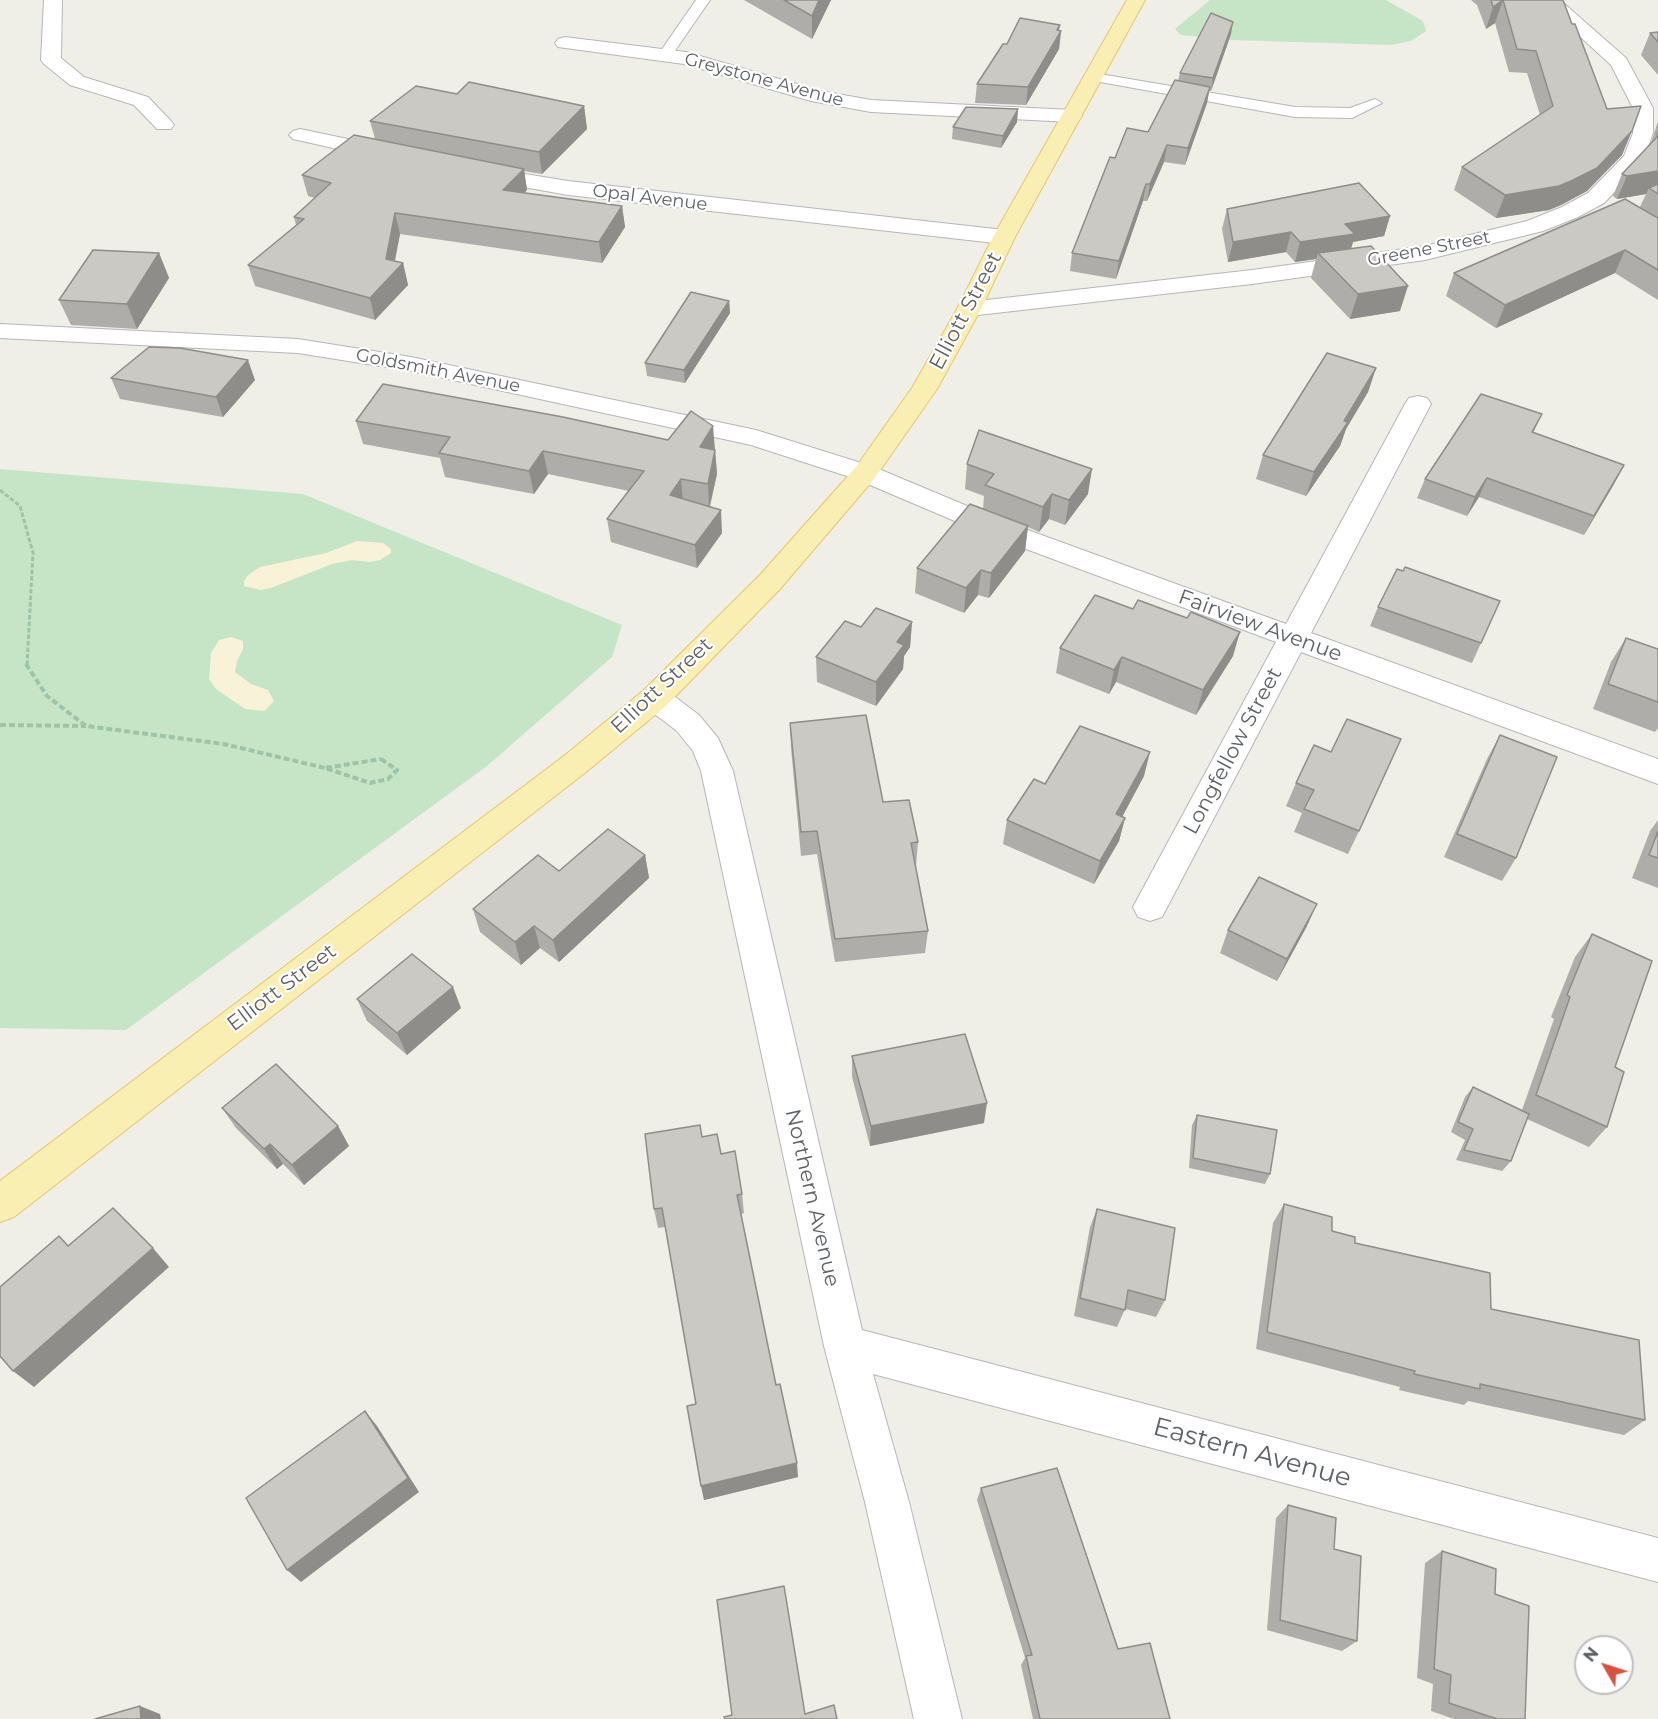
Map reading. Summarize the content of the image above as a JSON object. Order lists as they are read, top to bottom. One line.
{"streets":{"main road":["Elliott Street"],"street":["Greystone Avenue","Opal Avenue","Greene Street","Goldsmith Avenue","Fairview Avenue","Longfellow Street","Northern Avenue","Eastern Avenue"]},"crossings":[["Greystone Avenue","Elliott Street"],["Opal Avenue","Elliott Street"],["Greene Street","Elliott Street"],["Elliott Street","Goldsmith Avenue"],["Elliott Street","Fairview Avenue"],["Elliott Street","Northern Avenue"],["Goldsmith Avenue","Fairview Avenue"],["Fairview Avenue","Longfellow Street"],["Northern Avenue","Eastern Avenue"]],"north":"top left"}
